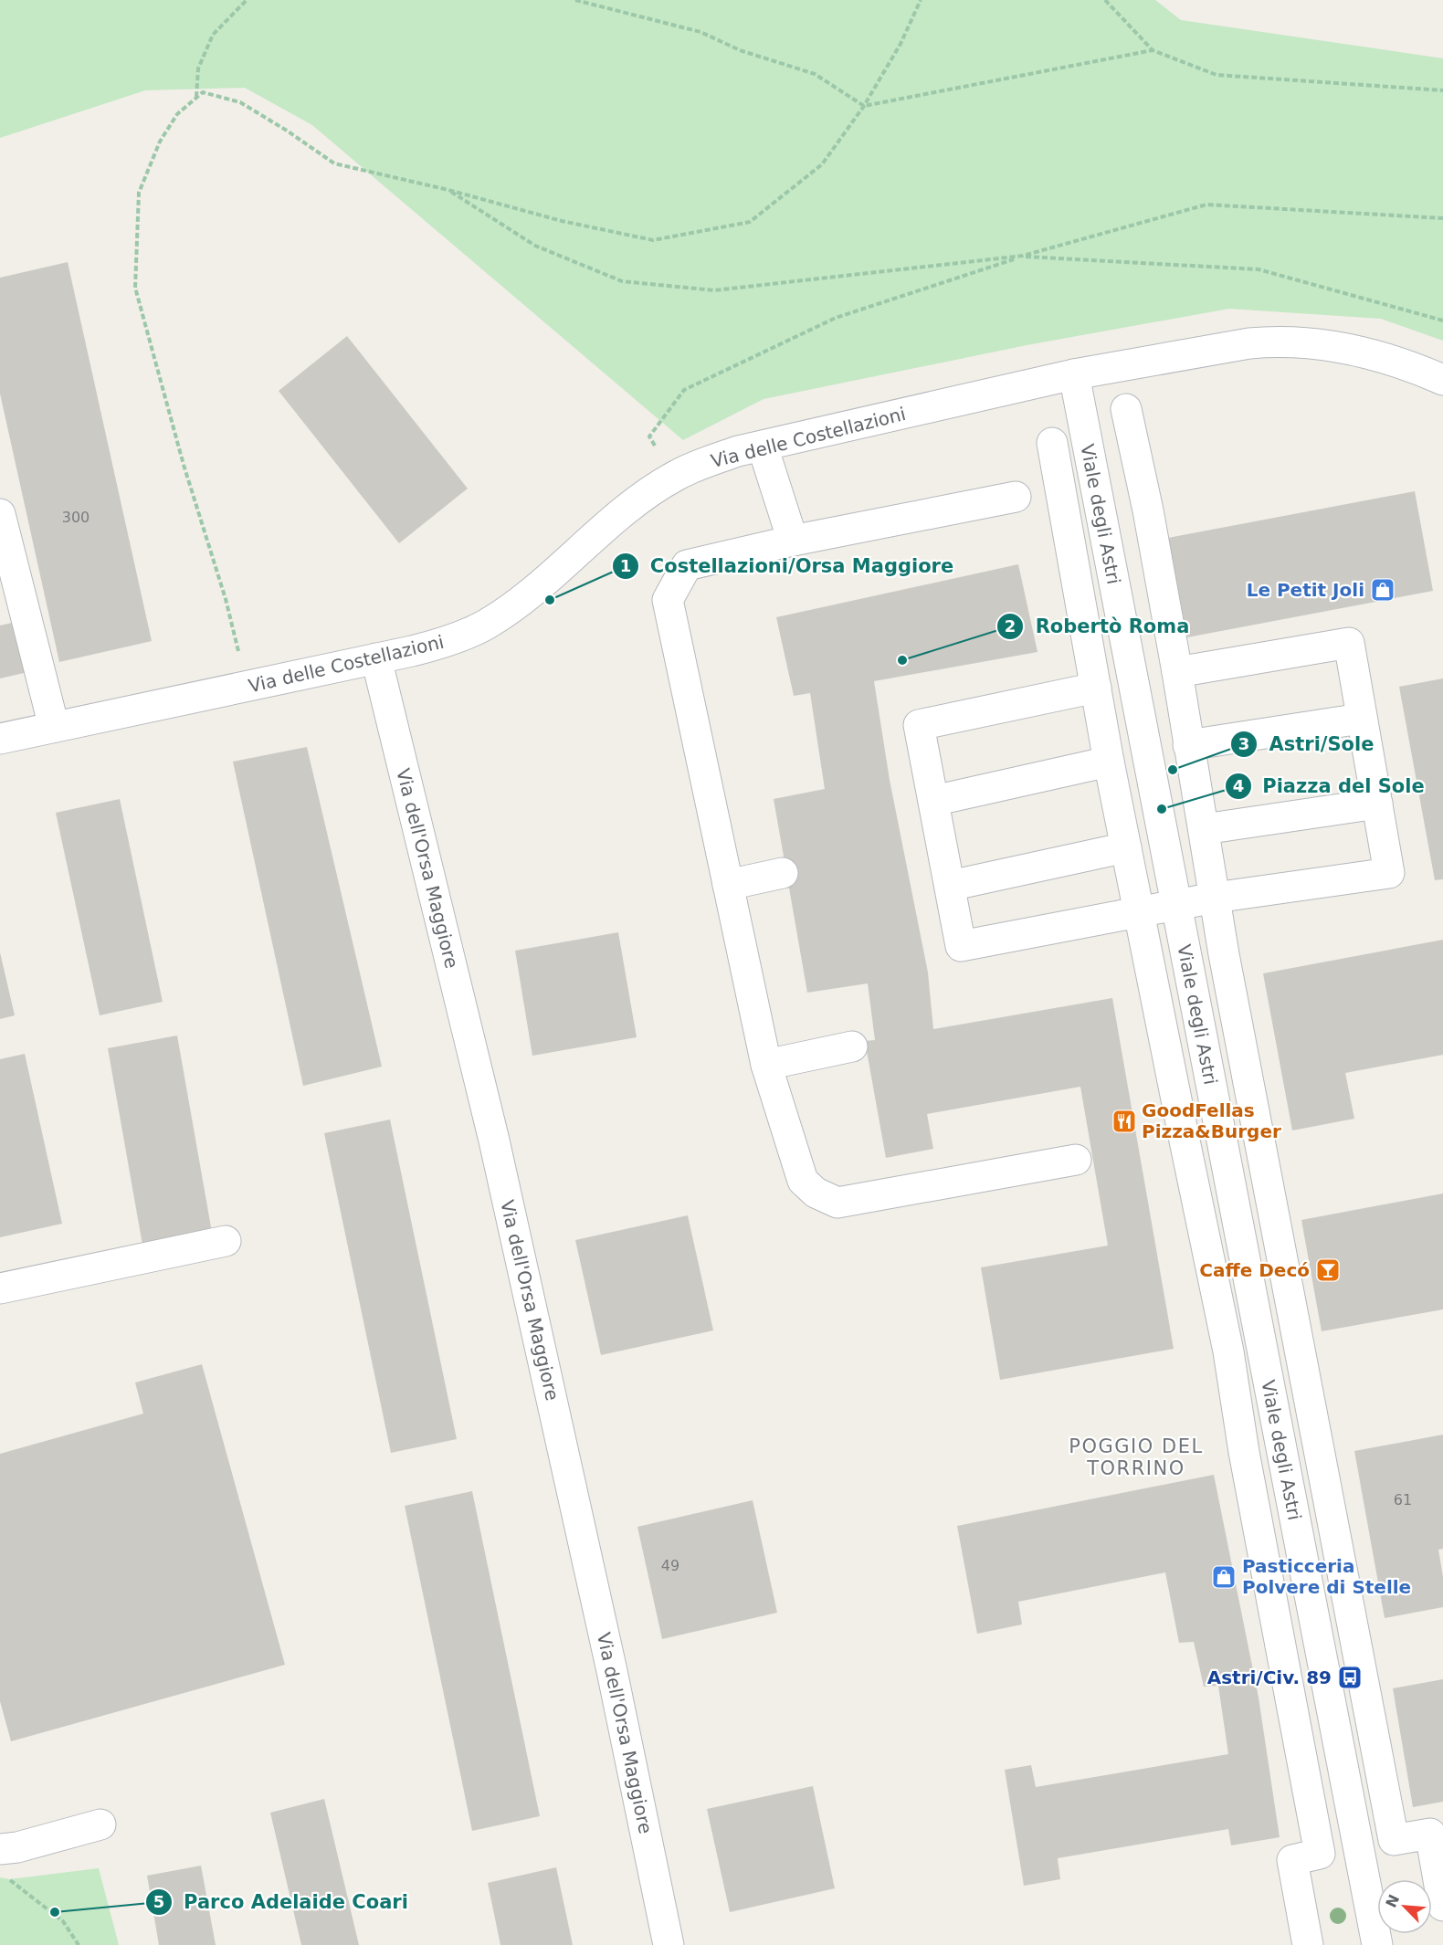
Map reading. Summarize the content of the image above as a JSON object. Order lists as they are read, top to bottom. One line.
{"streets":{"street":["Via delle Costellazioni","Viale degli Astri","Via dell'Orsa Maggiore"]},"crossings":[["Via delle Costellazioni","Viale degli Astri"],["Via delle Costellazioni","Via dell'Orsa Maggiore"]],"districts":["POGGIO DEL TORRINO"],"places":{"shop":["Le Petit Joli","Pasticceria Polvere di Stelle"],"other":["Costellazioni/Orsa Maggiore","Robertò Roma","Astri/Sole","Piazza del Sole","Parco Adelaide Coari"],"restaurant":["GoodFellas Pizza&Burger"],"bar":["Caffe Decó"],"bus stop":["Astri/Civ. 89"]},"house_numbers":["300","61","49"],"north":"top left"}
